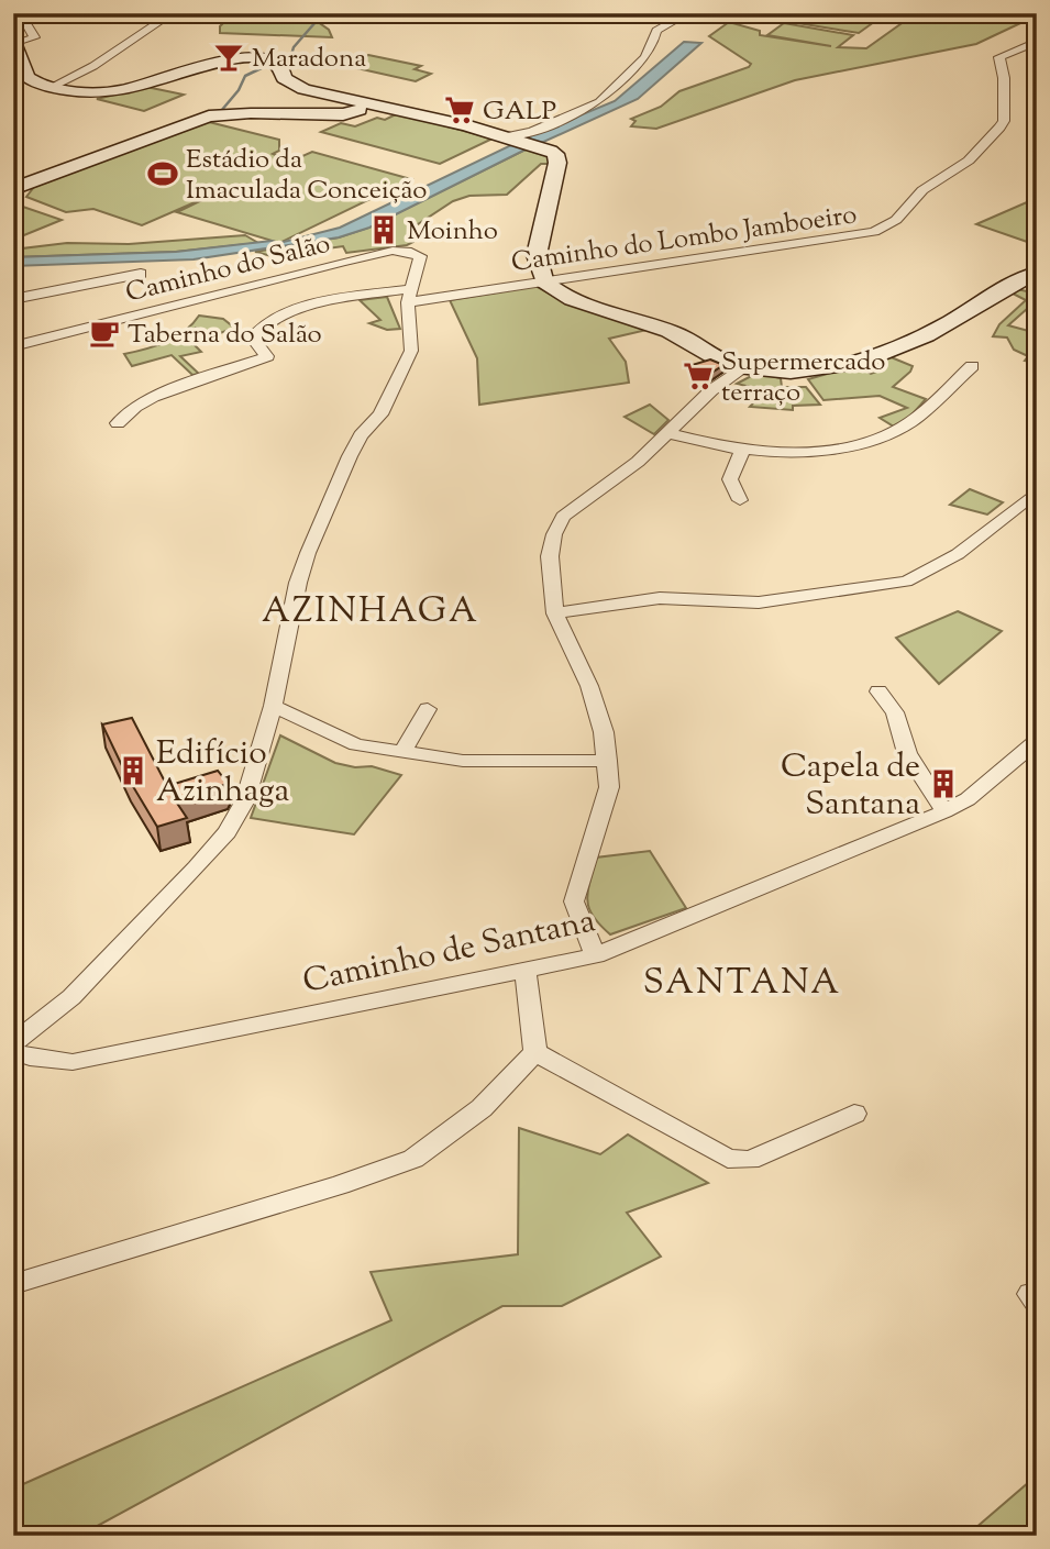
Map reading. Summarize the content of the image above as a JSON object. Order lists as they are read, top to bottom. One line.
{"streets":{"street":["Caminho do Lombo Jamboeiro","Caminho do Salão","Caminho de Santana"]},"crossings":[["Caminho do Lombo Jamboeiro","Caminho do Salão"]],"districts":["AZINHAGA","SANTANA"],"places":{"bar":["Maradona"],"supermarket":["GALP","Supermercado terraço"],"sports":["Estádio da Imaculada Conceição"],"building":["Moinho","Edifício Azinhaga","Capela de Santana"],"cafe":["Taberna do Salão"]}}
